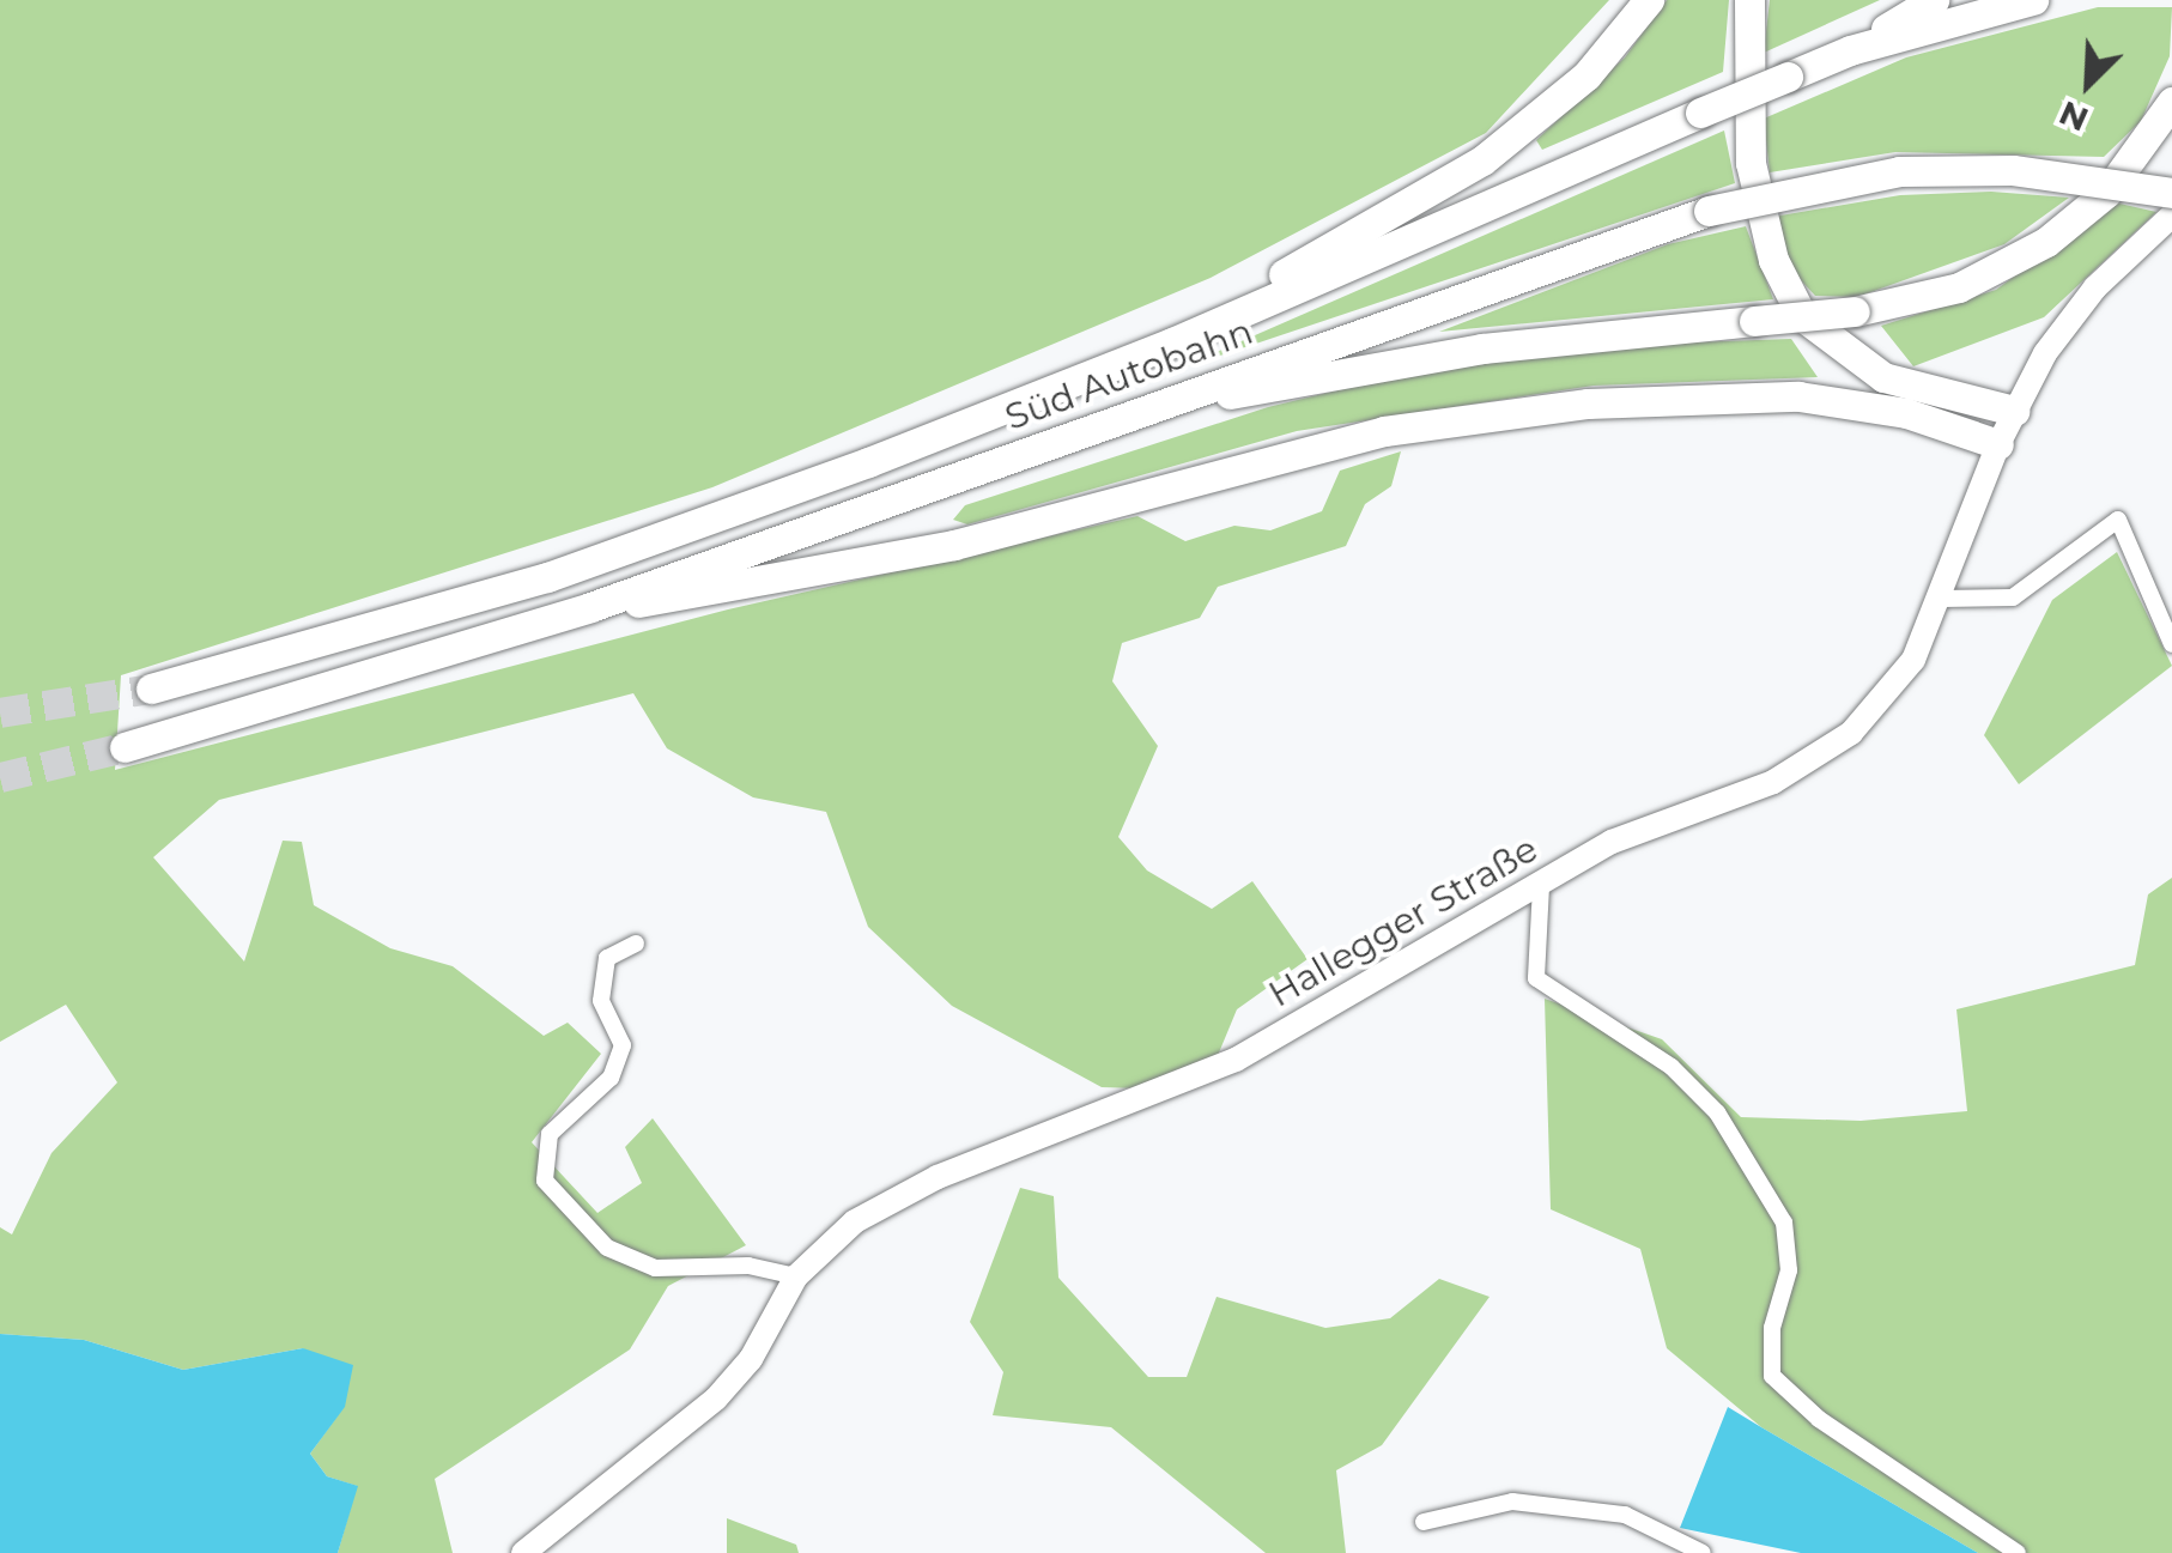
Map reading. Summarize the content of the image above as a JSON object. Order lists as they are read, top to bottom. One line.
{"streets":{"highway":["Süd Autobahn"],"main road":["Hallegger Straße"]},"north":"bottom left"}
